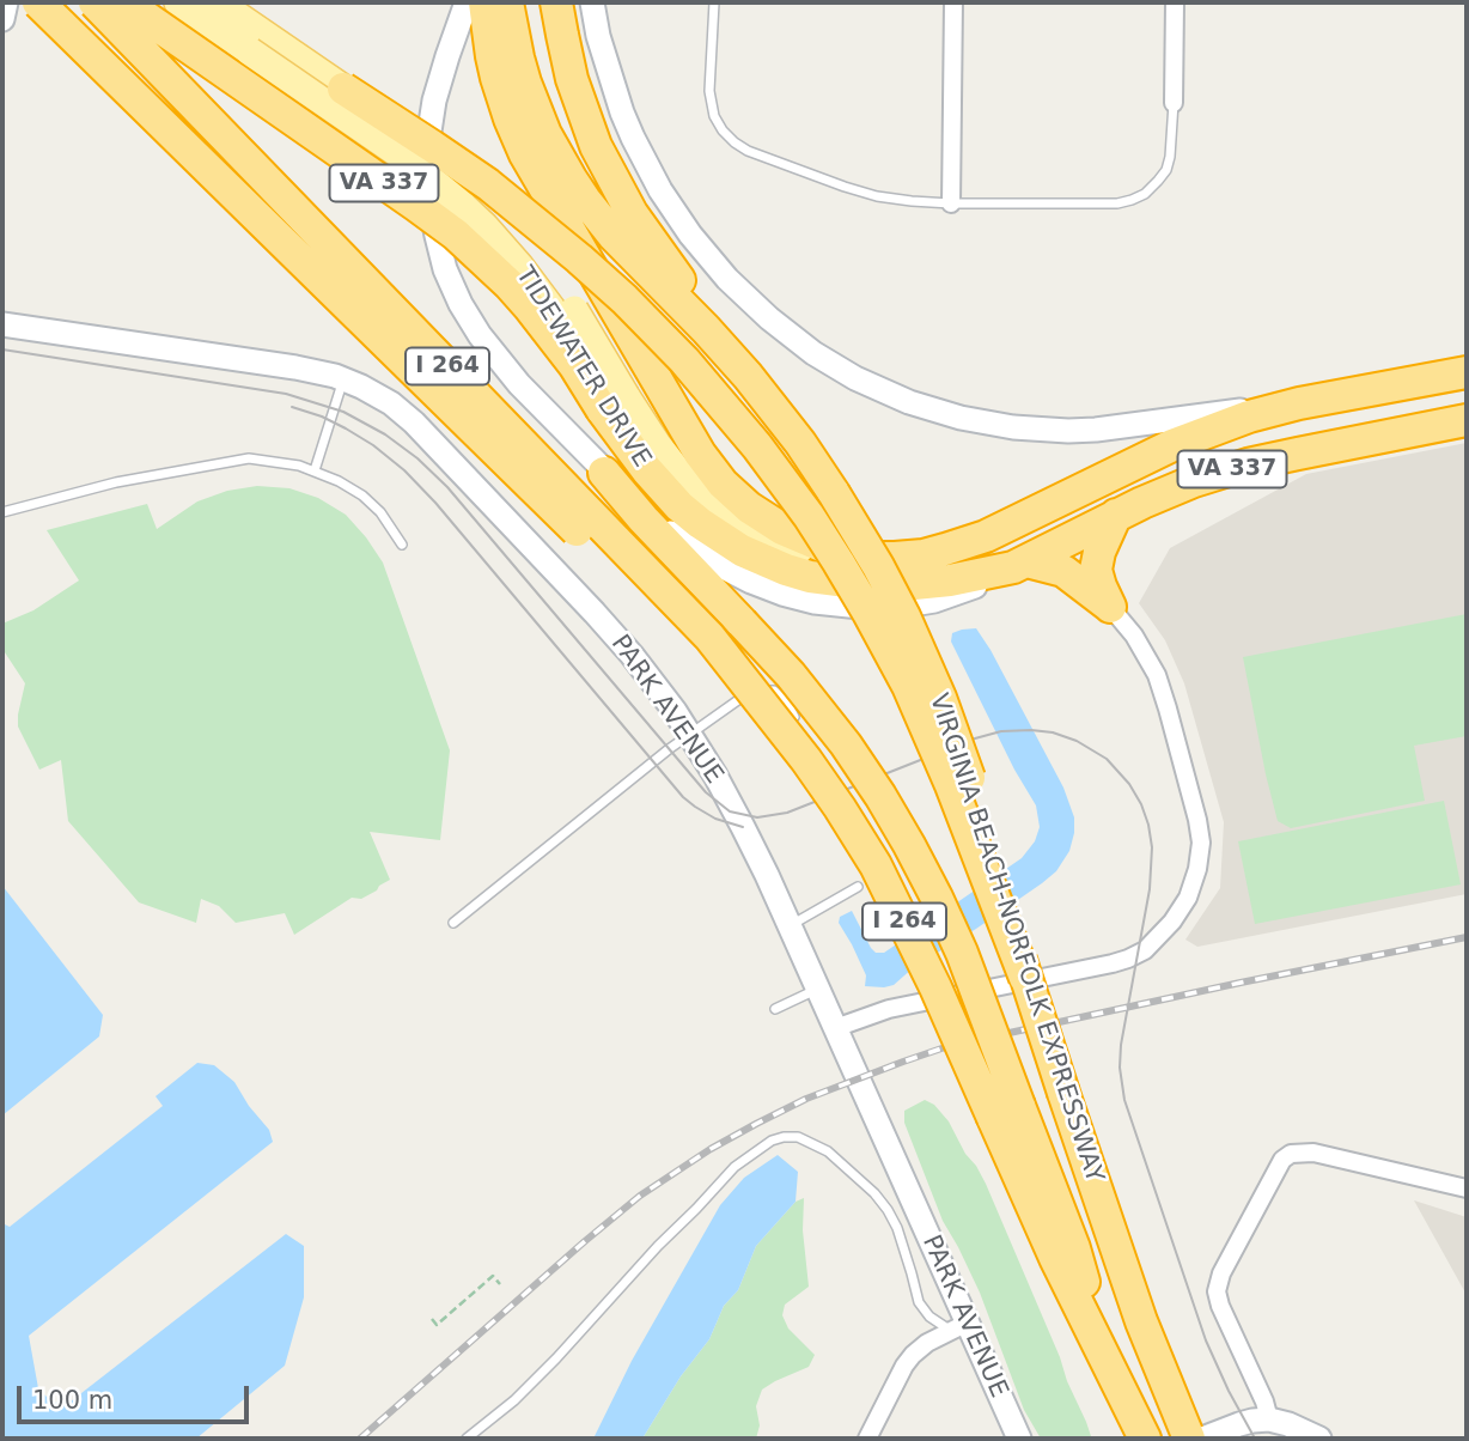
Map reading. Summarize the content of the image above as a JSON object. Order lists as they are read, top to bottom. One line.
{"streets":{"highway":["VA 337","I 264","TIDEWATER DRIVE","VIRGINIA BEACH-NORFOLK EXPRESSWAY"],"main road":["PARK AVENUE"]},"crossings":[["VA 337","TIDEWATER DRIVE"]],"scale_bar":"100 m"}
